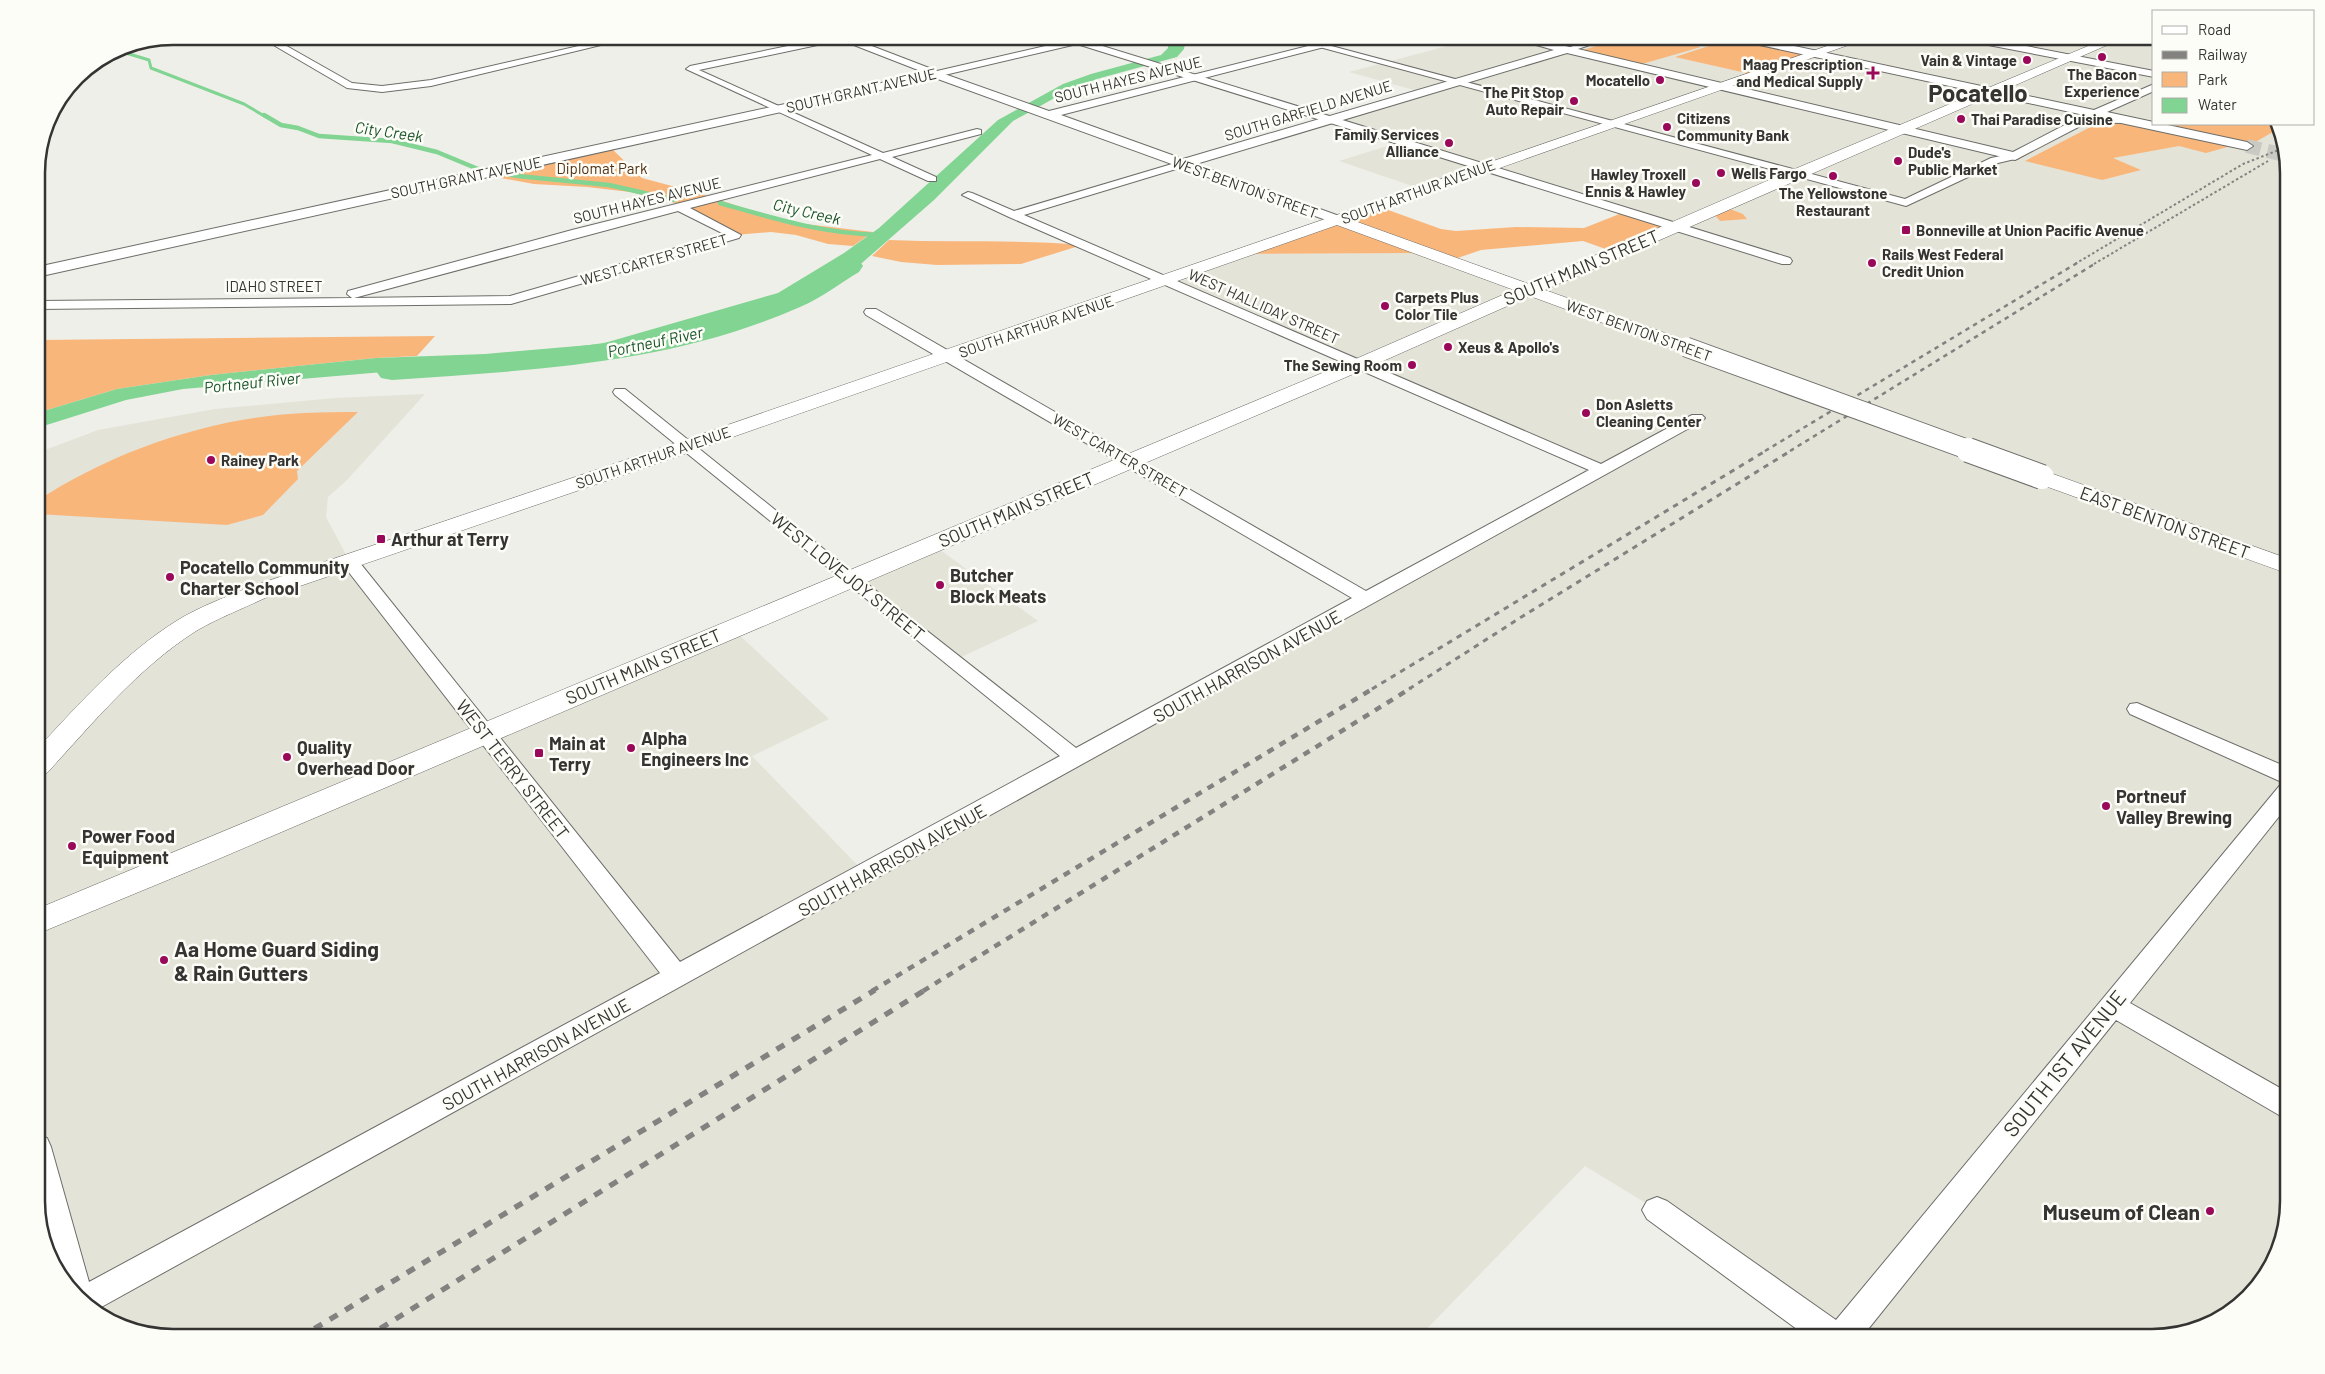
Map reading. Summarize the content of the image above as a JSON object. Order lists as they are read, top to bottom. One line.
{"streets":{"main road":["WEST BENTON STREET","SOUTH ARTHUR AVENUE","SOUTH MAIN STREET","EAST BENTON STREET"],"street":["SOUTH HAYES AVENUE","SOUTH GRANT AVENUE","SOUTH GARFIELD AVENUE","WEST CARTER STREET","IDAHO STREET","WEST HALLIDAY STREET","WEST LOVEJOY STREET","SOUTH HARRISON AVENUE","WEST TERRY STREET","SOUTH 1ST AVENUE"]},"crossings":[["SOUTH HAYES AVENUE","WEST BENTON STREET"],["SOUTH HAYES AVENUE","WEST CARTER STREET"],["SOUTH HAYES AVENUE","IDAHO STREET"],["SOUTH GRANT AVENUE","WEST BENTON STREET"],["SOUTH GARFIELD AVENUE","WEST BENTON STREET"],["SOUTH GARFIELD AVENUE","WEST HALLIDAY STREET"],["WEST BENTON STREET","SOUTH ARTHUR AVENUE"],["WEST BENTON STREET","SOUTH MAIN STREET"],["WEST BENTON STREET","EAST BENTON STREET"],["SOUTH ARTHUR AVENUE","WEST CARTER STREET"],["SOUTH ARTHUR AVENUE","WEST HALLIDAY STREET"],["SOUTH ARTHUR AVENUE","WEST LOVEJOY STREET"],["SOUTH ARTHUR AVENUE","WEST TERRY STREET"],["WEST CARTER STREET","SOUTH MAIN STREET"],["WEST CARTER STREET","IDAHO STREET"],["WEST CARTER STREET","SOUTH HARRISON AVENUE"],["SOUTH MAIN STREET","WEST HALLIDAY STREET"],["SOUTH MAIN STREET","WEST LOVEJOY STREET"],["SOUTH MAIN STREET","WEST TERRY STREET"],["WEST HALLIDAY STREET","SOUTH HARRISON AVENUE"],["WEST LOVEJOY STREET","SOUTH HARRISON AVENUE"],["SOUTH HARRISON AVENUE","WEST TERRY STREET"]],"districts":["Pocatello"],"water":["City Creek","Portneuf River"],"parks":["Diplomat Park"],"places":{"other":["The Bacon Experience","Vain & Vintage","Mocatello","The Pit Stop Auto Repair","Thai Paradise Cuisine","Citizens Community Bank","Family Services Alliance","Dude's Public Market","Wells Fargo","The Yellowstone Restaurant","Hawley Troxell Ennis & Hawley","Rails West Federal Credit Union","Carpets Plus Color Tile","Xeus & Apollo's","The Sewing Room","Don Asletts Cleaning Center","Rainey Park","Pocatello Community Charter School","Butcher Block Meats","Alpha Engineers Inc","Quality Overhead Door","Portneuf Valley Brewing","Power Food Equipment","Aa Home Guard Siding & Rain Gutters","Museum of Clean"],"health":["Maag Prescription and Medical Supply"],"transit":["Bonneville at Union Pacific Avenue","Arthur at Terry","Main at Terry"]},"legend":["Road","Railway","Park","Water"]}
